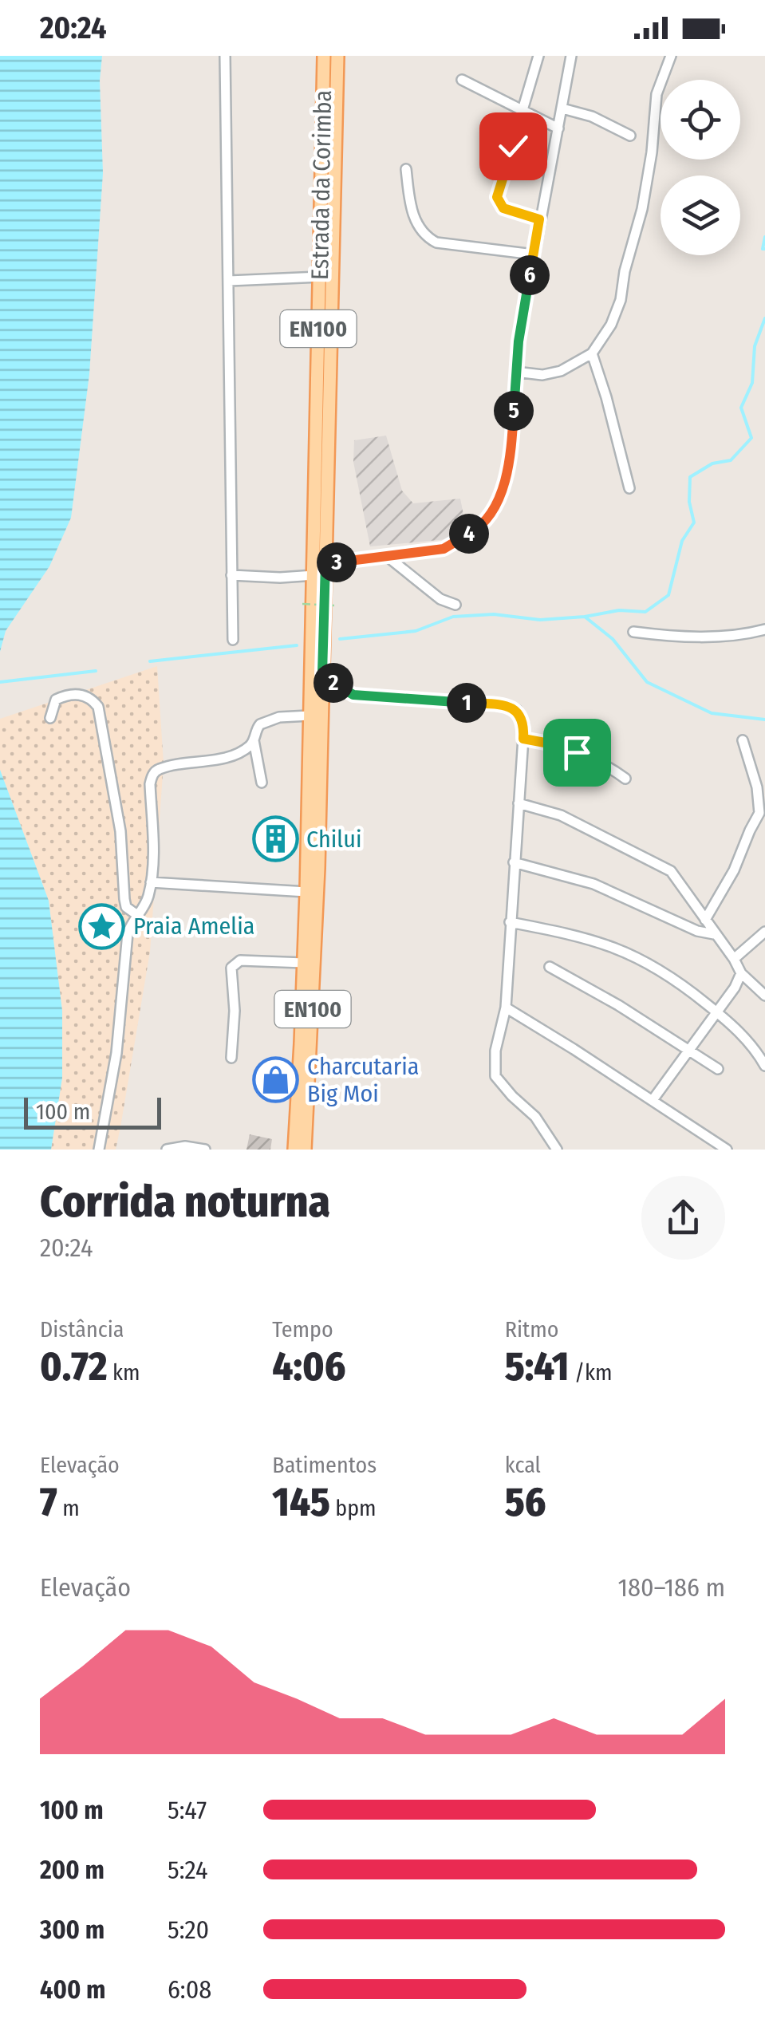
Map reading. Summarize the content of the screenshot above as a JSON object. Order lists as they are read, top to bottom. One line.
{"streets":{"main road":["Estrada da Corimba","EN100"]},"crossings":[["Estrada da Corimba","EN100"]],"places":{"building":["Chilui"],"place":["Praia Amelia"],"shop":["Charcutaria Big Moi"]},"scale_bar":"100 m","page":{"status":"20:24","pins":["6","5","4","3","2","1"],"scale":"100 m","heading":["Corrida noturna","20:24"],"stats":[["Distância","0.72 km"],["Tempo","4:06"],["Ritmo","5:41 /km"],["Elevação","7 m"],["Batimentos","145 bpm"],["kcal","56"]],"chart":["Elevação","180–186 m"],"list":[{"name":"100 m","note":"5:47"},{"name":"200 m","note":"5:24"},{"name":"300 m","note":"5:20"},{"name":"400 m","note":"6:08"}]}}
